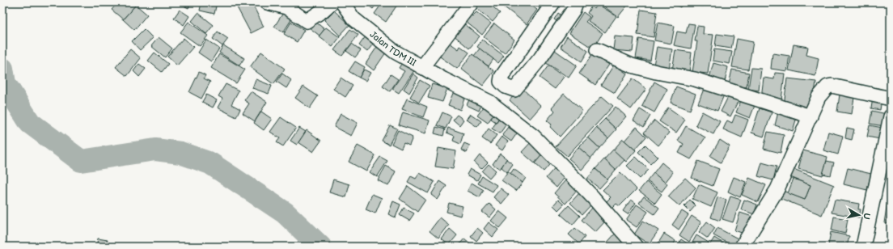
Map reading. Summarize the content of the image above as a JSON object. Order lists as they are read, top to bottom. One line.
{"streets":{"street":["Jalan TDM III"]},"north":"right"}
